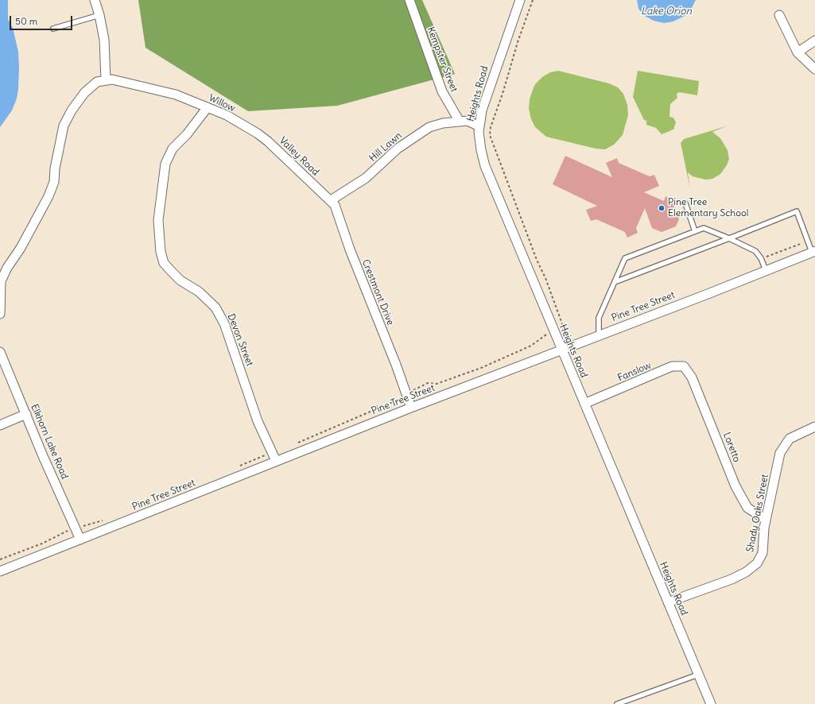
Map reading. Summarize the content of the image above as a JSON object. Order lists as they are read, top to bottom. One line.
{"streets":{"street":["Kempster Street","Heights Road","Willow","Hill Lawn","Valley Road","Crestmont Drive","Pine Tree Street","Devon Street","Fanslow","Elkhorn Lake Road","Loretto","Shady Oaks Street"]},"crossings":[["Kempster Street","Hill Lawn"],["Heights Road","Pine Tree Street"],["Heights Road","Fanslow"],["Heights Road","Shady Oaks Street"],["Willow","Valley Road"],["Willow","Devon Street"],["Hill Lawn","Crestmont Drive"],["Valley Road","Crestmont Drive"],["Crestmont Drive","Pine Tree Street"],["Pine Tree Street","Devon Street"],["Pine Tree Street","Elkhorn Lake Road"],["Fanslow","Loretto"],["Loretto","Shady Oaks Street"]],"water":["Lake Orion"],"places":["Pine Tree Elementary School"],"scale_bar":"50 m"}
